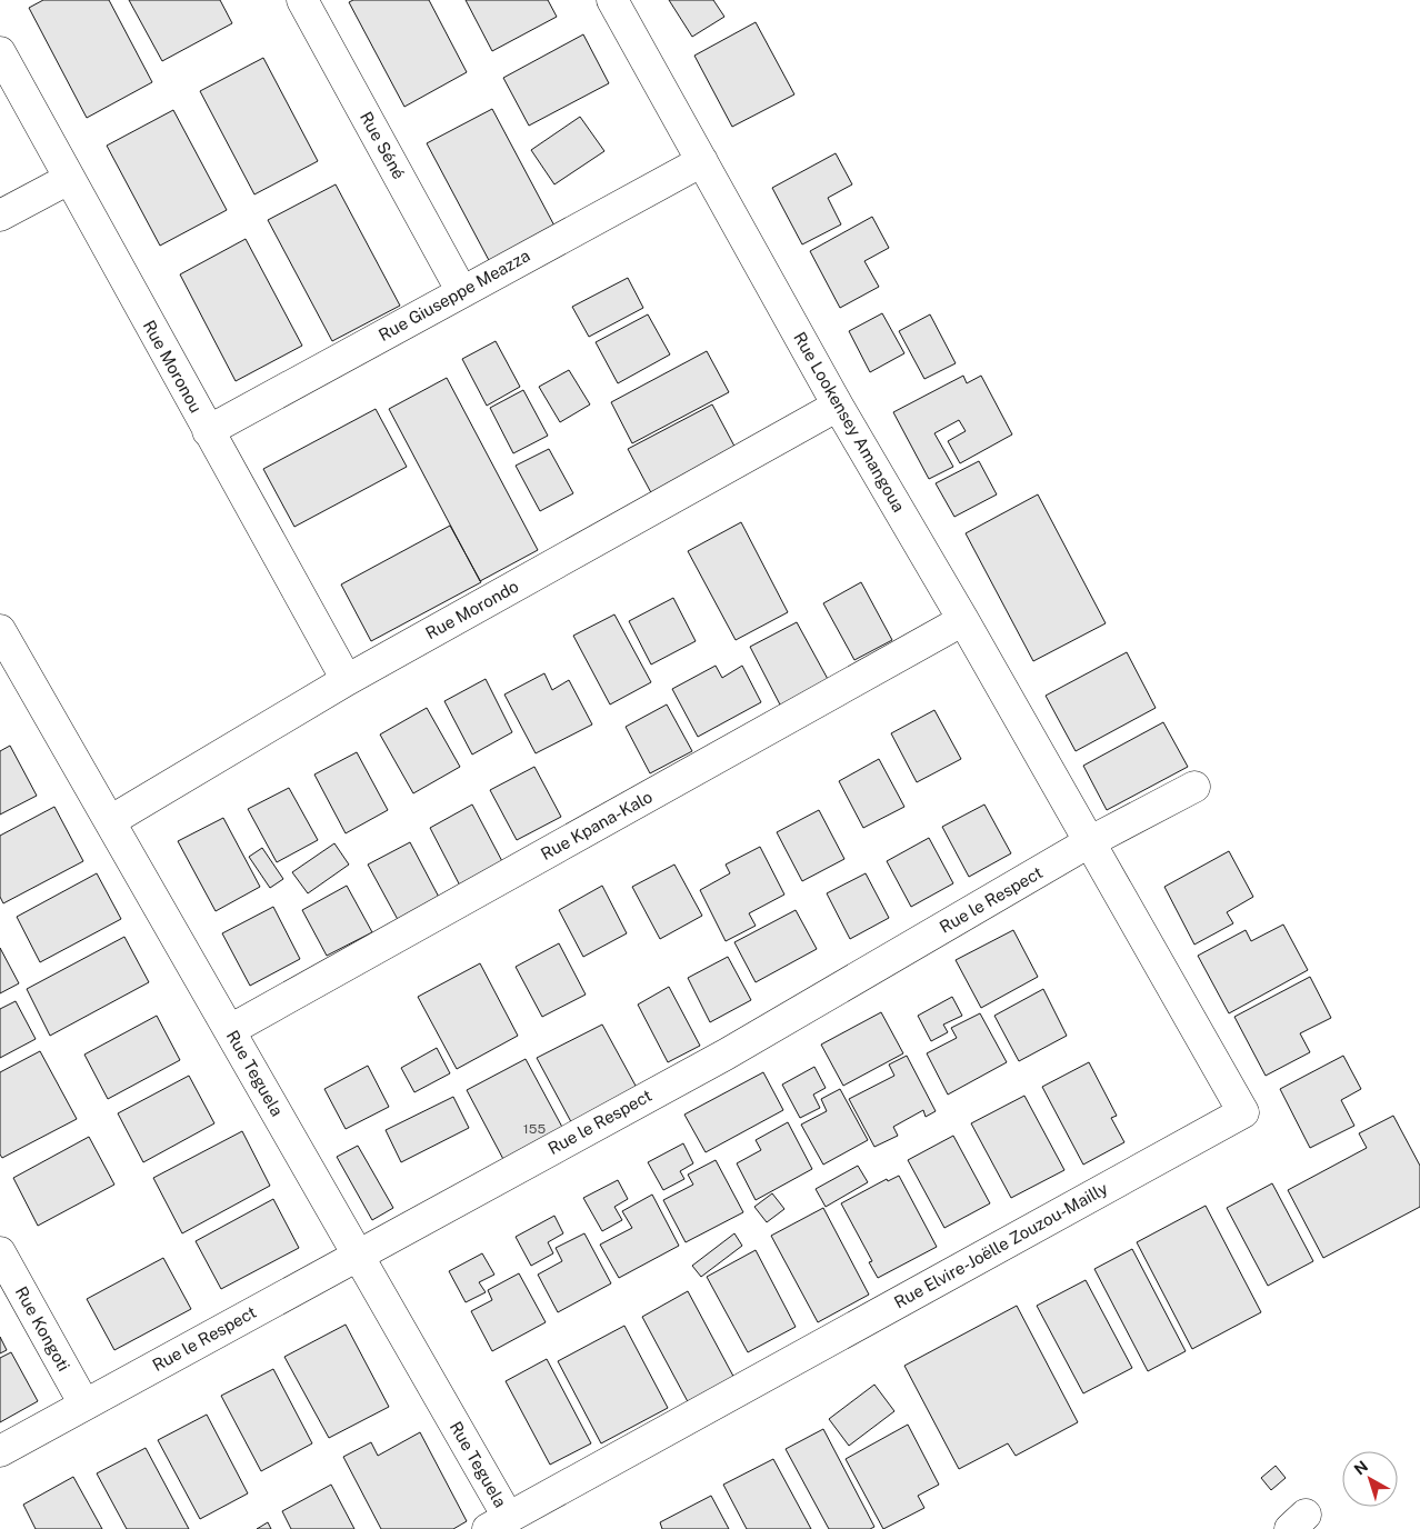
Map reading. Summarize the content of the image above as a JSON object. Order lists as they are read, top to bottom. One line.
{"streets":{"street":["Rue Séné","Rue Giuseppe Meazza","Rue Moronou","Rue Lookensey Amangoua","Rue Morondo","Rue Kpana-Kalo","Rue le Respect","Rue Teguela","Rue Elvire-Joëlle Zouzou-Mailly","Rue Kongoti"]},"crossings":[["Rue Séné","Rue Giuseppe Meazza"],["Rue Giuseppe Meazza","Rue Moronou"],["Rue Giuseppe Meazza","Rue Lookensey Amangoua"],["Rue Moronou","Rue Morondo"],["Rue Lookensey Amangoua","Rue Morondo"],["Rue Lookensey Amangoua","Rue Kpana-Kalo"],["Rue Lookensey Amangoua","Rue le Respect"],["Rue Lookensey Amangoua","Rue Elvire-Joëlle Zouzou-Mailly"],["Rue Morondo","Rue Teguela"],["Rue Kpana-Kalo","Rue Teguela"],["Rue le Respect","Rue Teguela"],["Rue le Respect","Rue Elvire-Joëlle Zouzou-Mailly"],["Rue le Respect","Rue Kongoti"],["Rue Teguela","Rue Elvire-Joëlle Zouzou-Mailly"]],"house_numbers":["155"],"north":"top left"}
